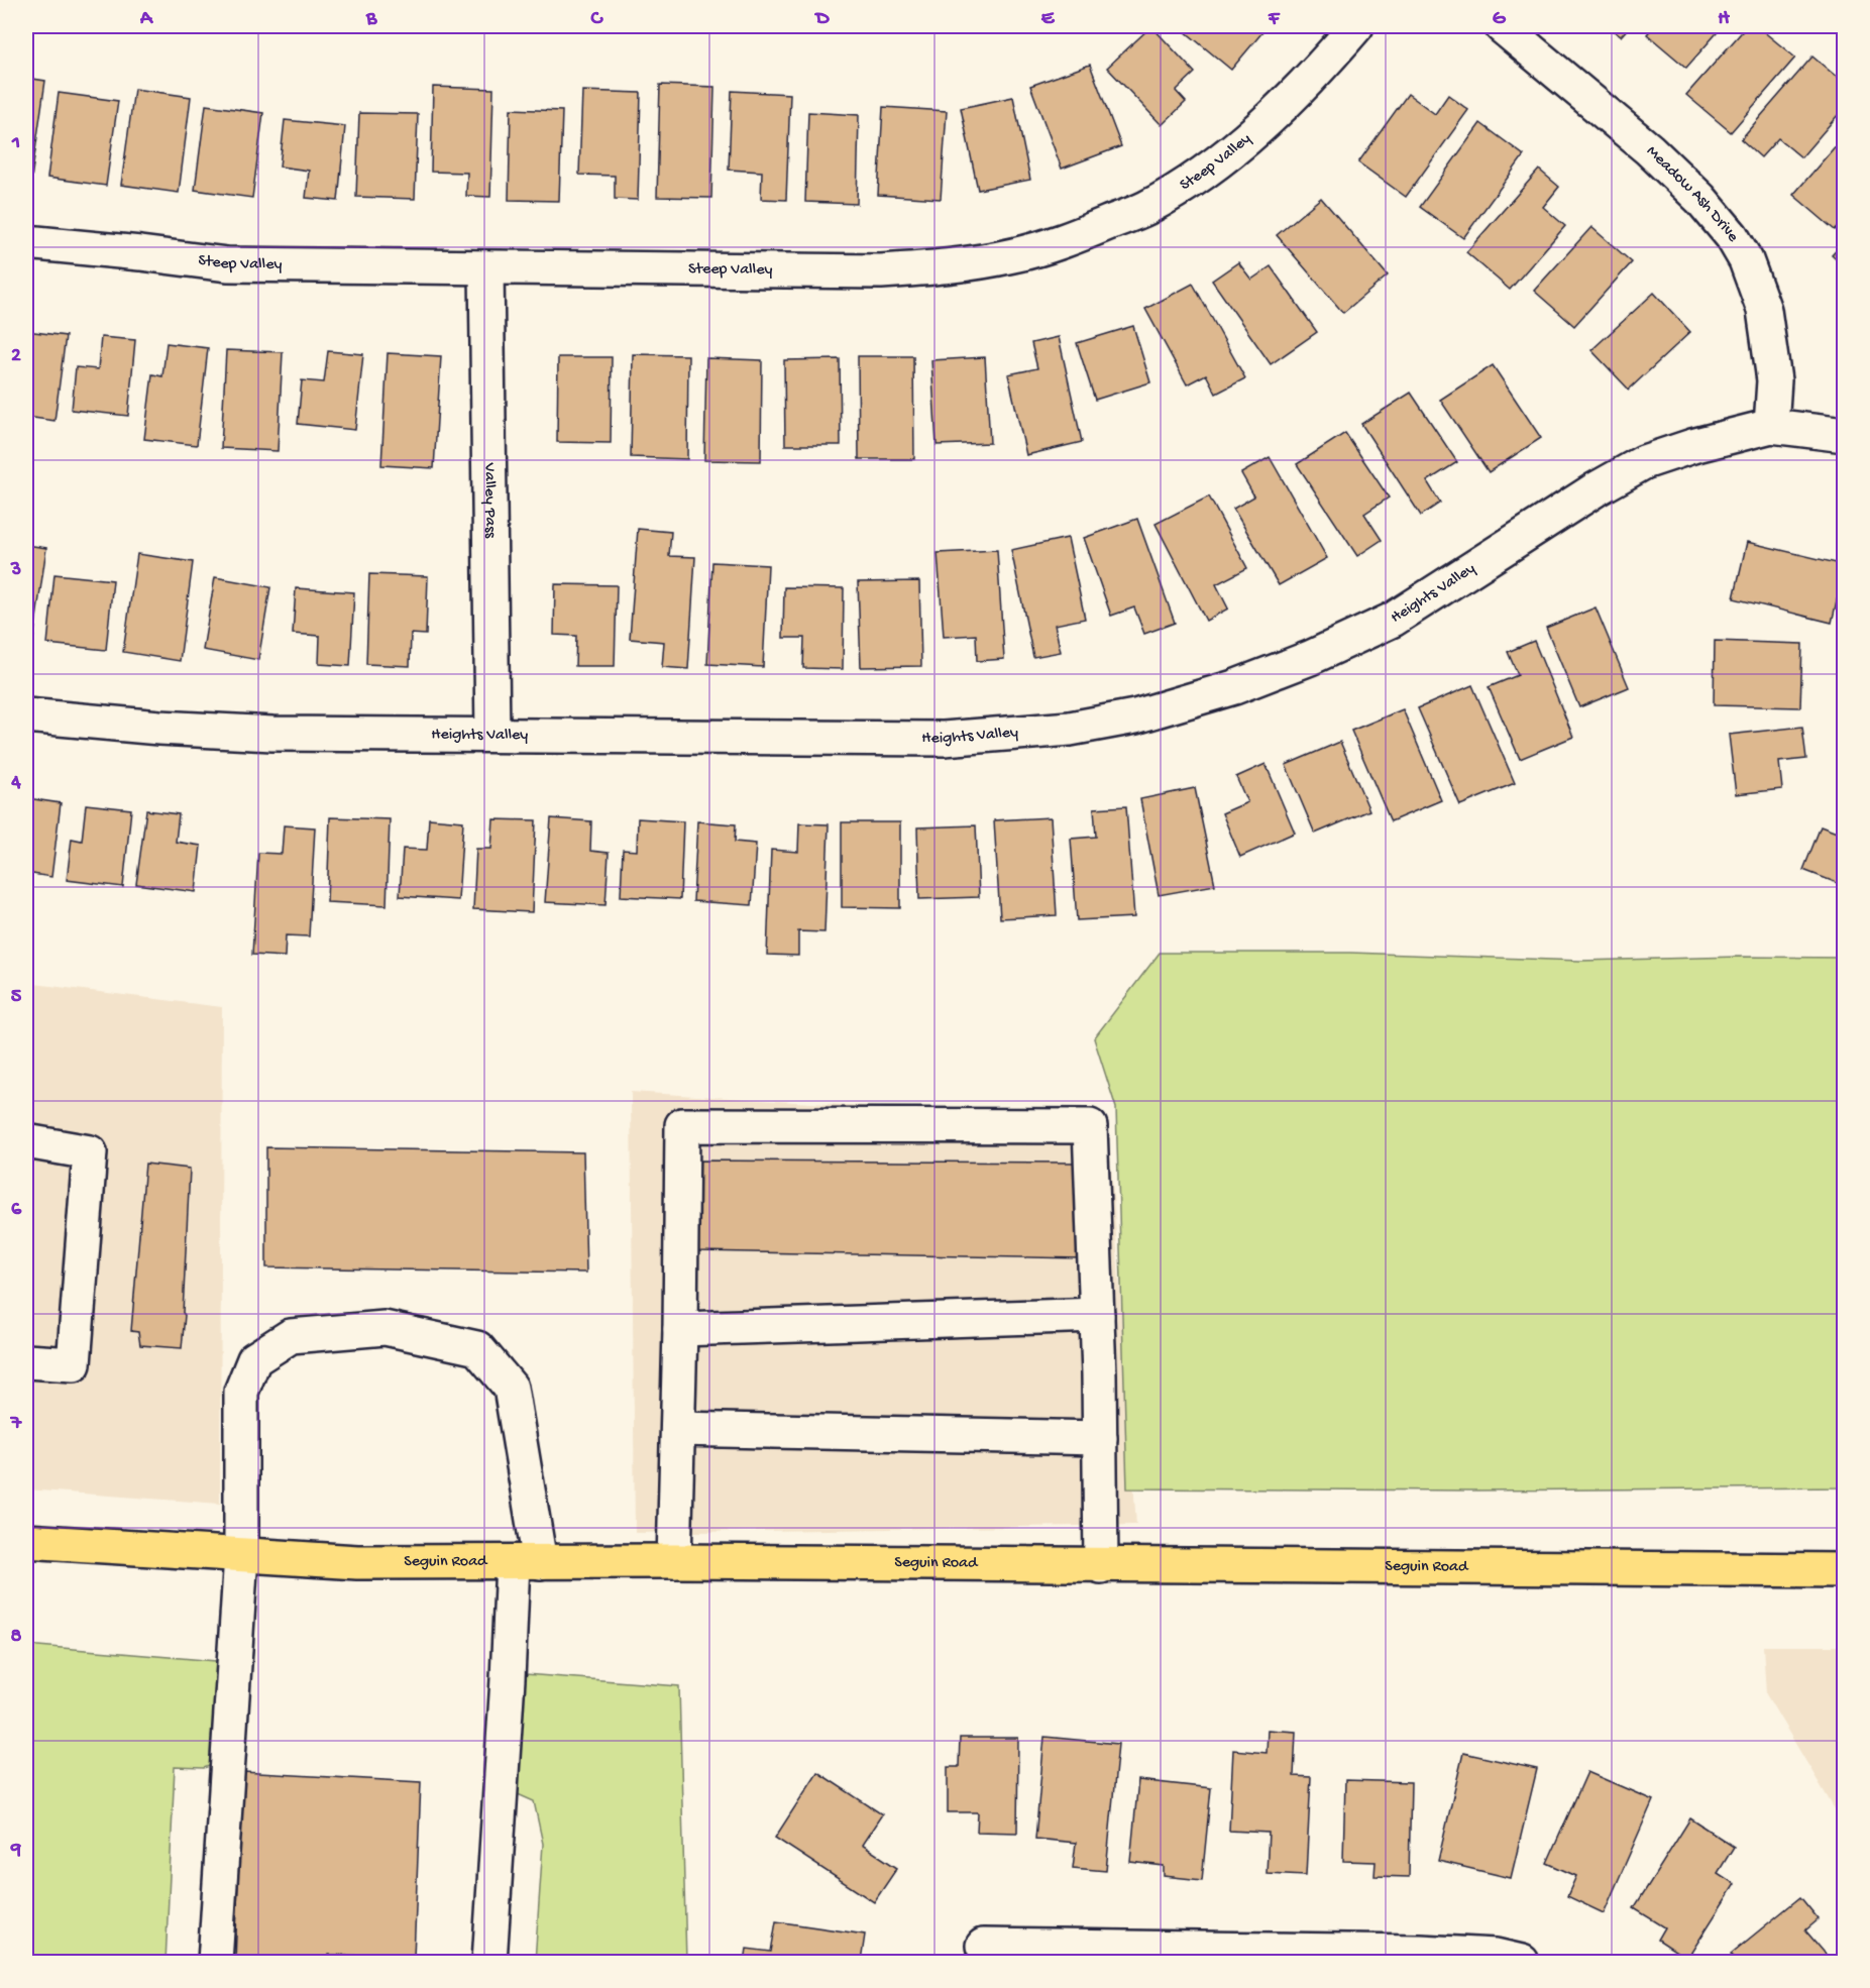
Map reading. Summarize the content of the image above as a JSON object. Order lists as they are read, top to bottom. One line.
{"streets":{"main road":["Seguin Road"],"street":["Steep Valley","Meadow Ash Drive","Valley Pass","Heights Valley"]},"crossings":[["Steep Valley","Valley Pass"],["Meadow Ash Drive","Heights Valley"],["Valley Pass","Heights Valley"]],"grid":{"columns":["A","B","C","D","E","F","G","H"],"rows":["1","2","3","4","5","6","7","8","9"]}}
